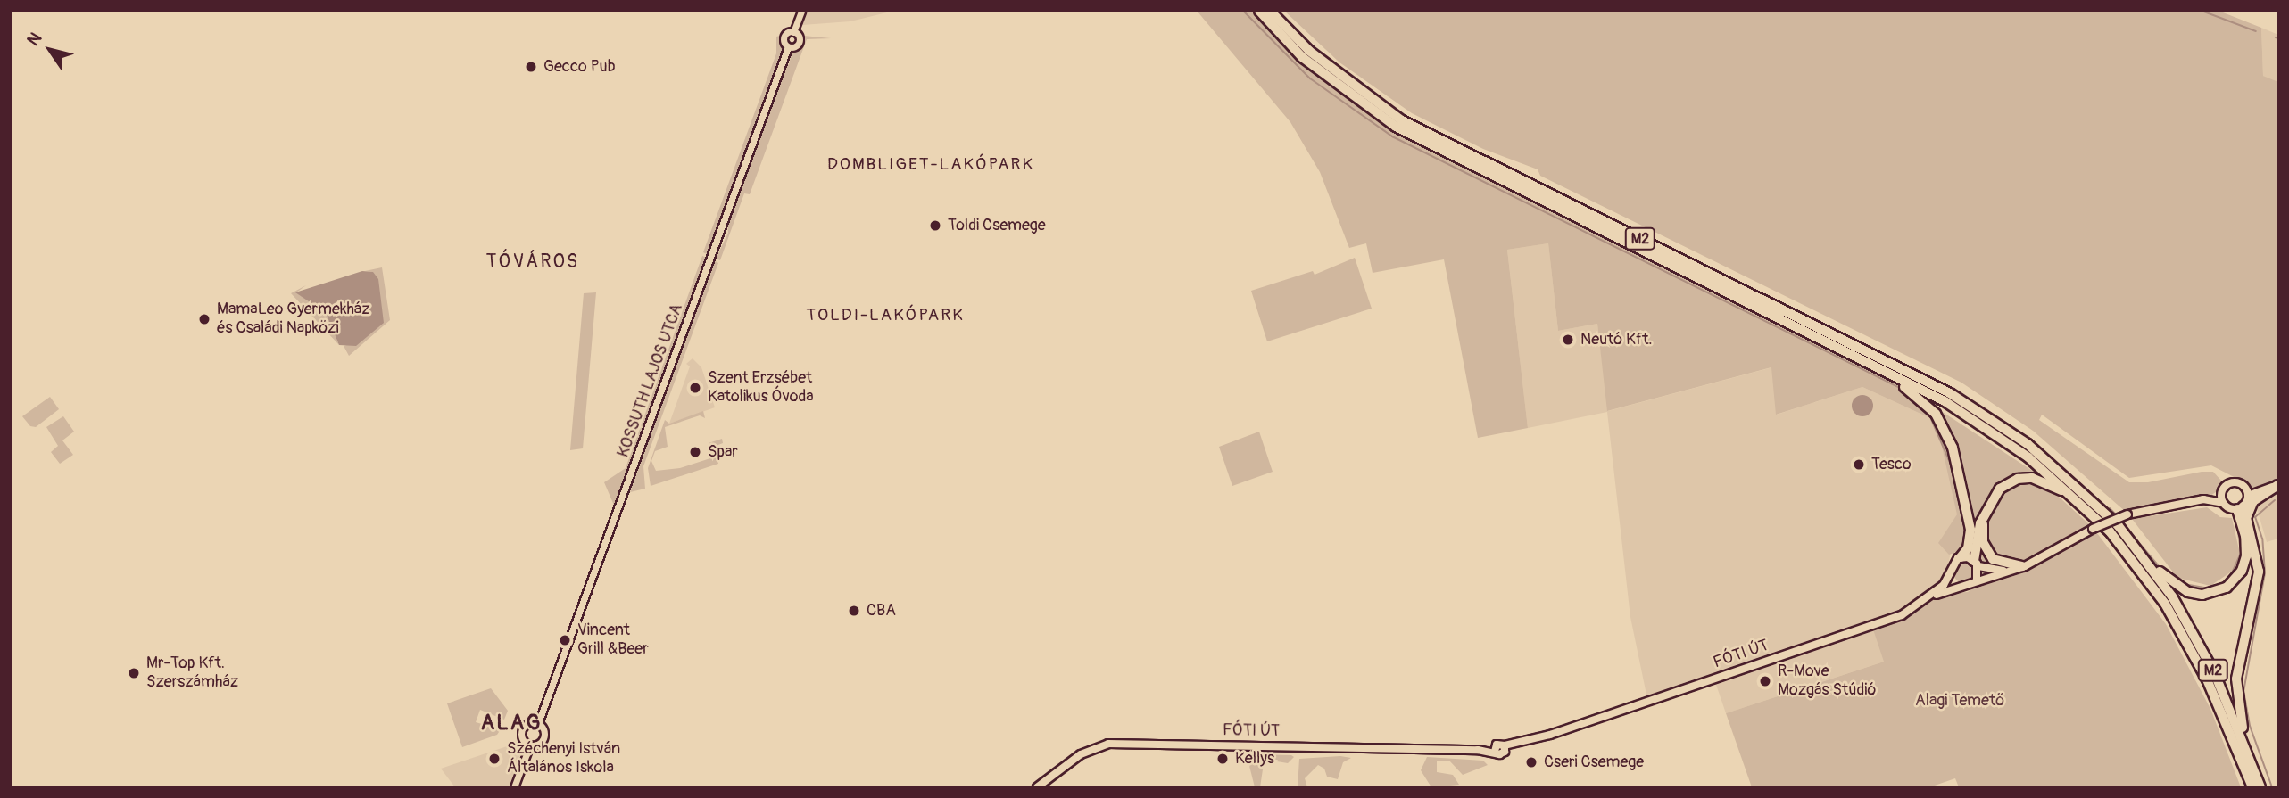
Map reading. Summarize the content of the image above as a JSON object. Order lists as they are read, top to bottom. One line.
{"streets":{"highway":["M2"],"main road":["FÓTI ÚT"],"street":["KOSSUTH LAJOS UTCA"]},"districts":["DOMBLIGET-LAKÓPARK","TÓVÁROS","TOLDI-LAKÓPARK","ALAG"],"parks":["Alagi Temető"],"places":["Gecco Pub","Toldi Csemege","MamaLeo Gyermekház és Családi Napközi","Neutó Kft.","Szent Erzsébet Katolikus Óvoda","Spar","Tesco","CBA","Vincent Grill &Beer","Mr-Top Kft. Szerszámház","R-Move Mozgás Stúdió","Széchenyi István Általános Iskola","Kellys","Cseri Csemege"],"north":"top left"}
